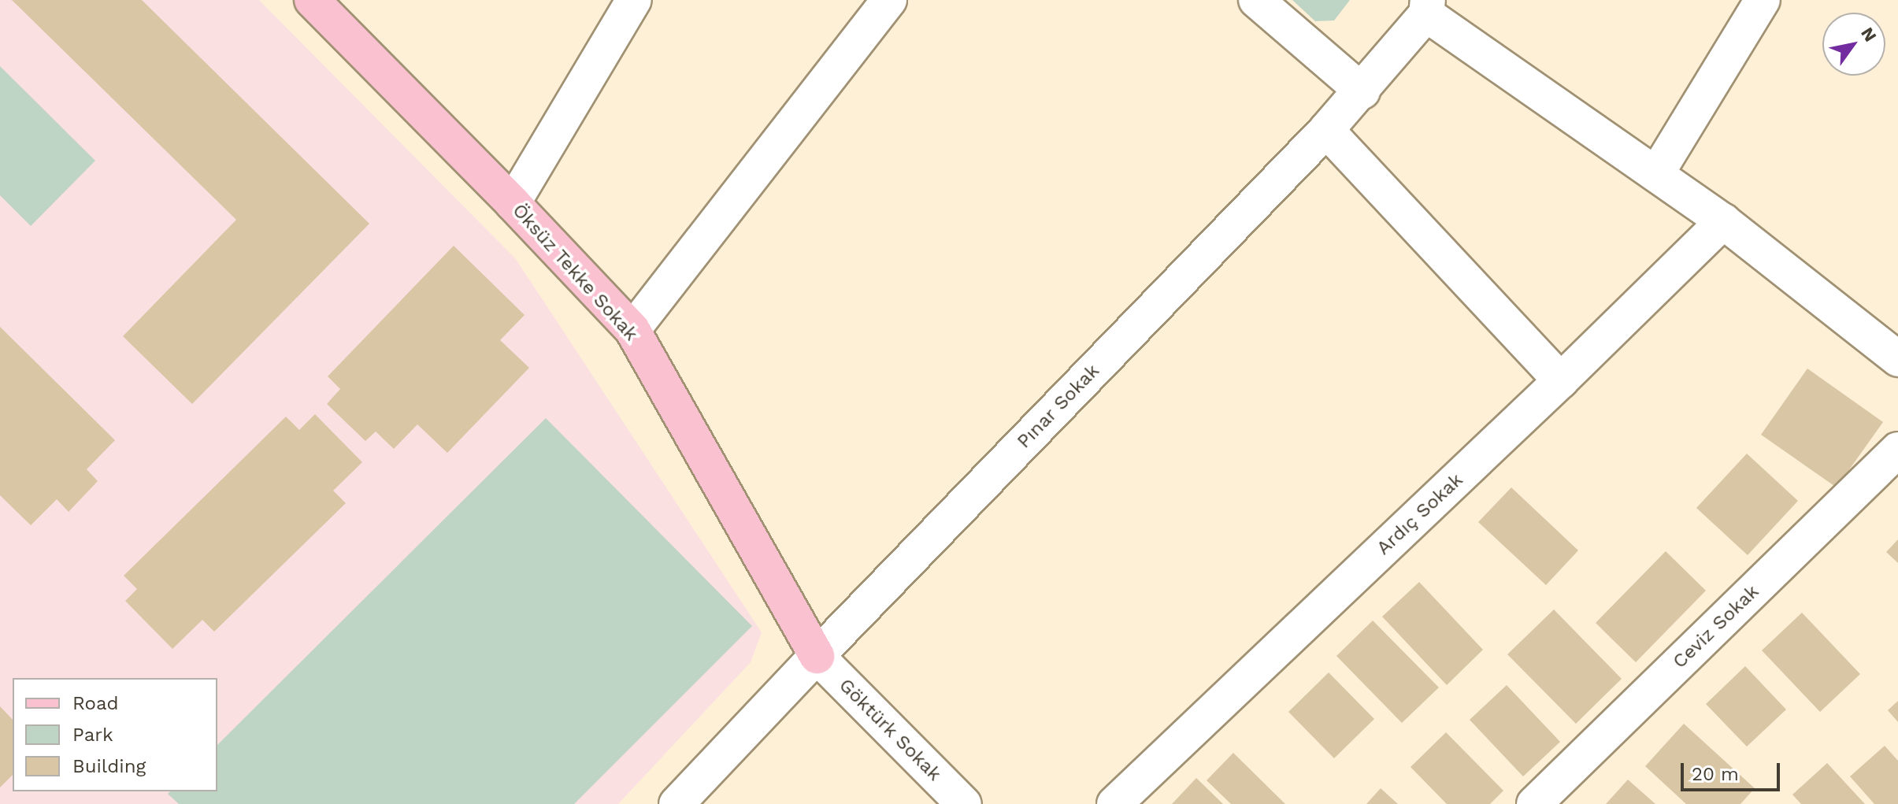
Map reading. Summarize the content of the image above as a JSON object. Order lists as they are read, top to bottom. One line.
{"streets":{"main road":["Öksüz Tekke Sokak"],"street":["Pınar Sokak","Ardıç Sokak","Ceviz Sokak","Göktürk Sokak"]},"crossings":[["Öksüz Tekke Sokak","Pınar Sokak"],["Öksüz Tekke Sokak","Göktürk Sokak"],["Pınar Sokak","Göktürk Sokak"]],"legend":["Road","Park","Building"],"scale_bar":"20 m","north":"top right"}
